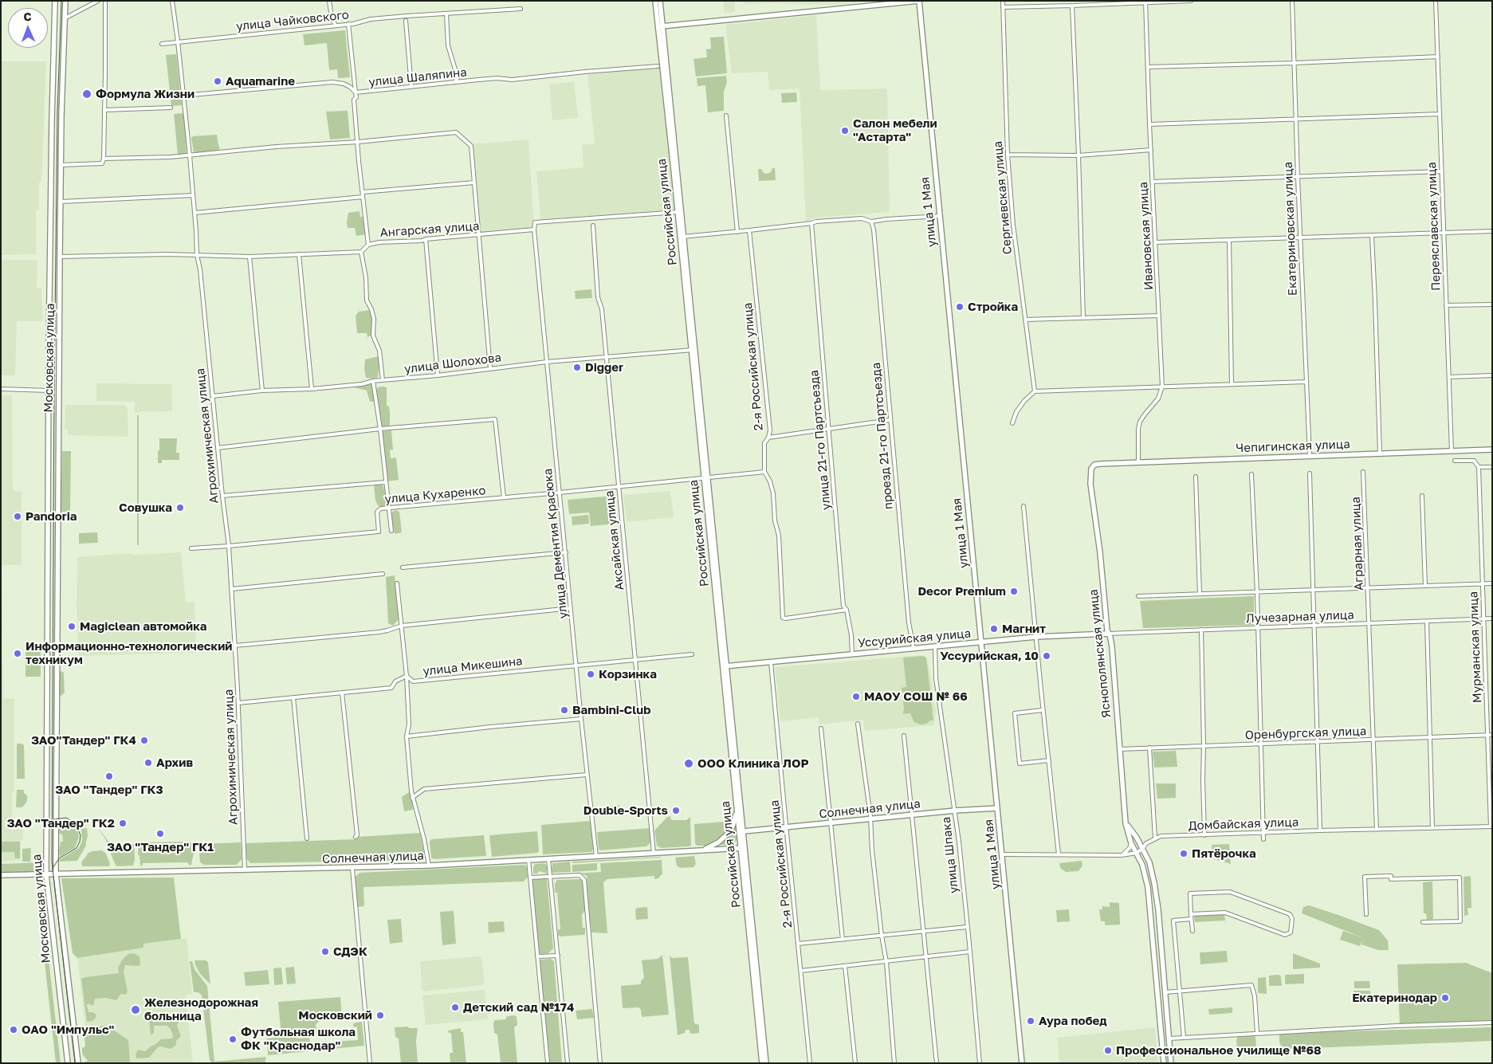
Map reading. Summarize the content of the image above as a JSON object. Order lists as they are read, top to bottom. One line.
{"streets":{"street":["улица Чайковского","улица Шаляпина","Сергиевская улица","Российская улица","улица 1 Мая","Переяславская улица","Екатериновская улица","Ангарская улица","Ивановская улица","Московская улица","улица Шолохова","2-я Российская улица","Агрохимическая улица","проезд 21-го Партсъезда","улица 21-го Партсъезда","Чепигинская улица","улица Кухаренко","Аксайская улица","улица Дементия Красюка","Аграрная улица","Лучезарная улица","Уссурийская улица","Мурманская улица","Яснополянская улица","улица Микешина","Оренбургская улица","Солнечная улица","Домбайская улица","улица Шпака"]},"crossings":[["улица Чайковского","Агрохимическая улица"],["улица Шаляпина","Агрохимическая улица"],["Российская улица","Ангарская улица"],["Российская улица","улица Шолохова"],["Российская улица","улица Кухаренко"],["Российская улица","Уссурийская улица"],["Российская улица","Солнечная улица"],["улица 1 Мая","Уссурийская улица"],["улица 1 Мая","Солнечная улица"],["Переяславская улица","Чепигинская улица"],["Екатериновская улица","Чепигинская улица"],["Ангарская улица","улица Дементия Красюка"],["Ивановская улица","Чепигинская улица"],["Московская улица","Солнечная улица"],["улица Шолохова","Агрохимическая улица"],["улица Шолохова","Аксайская улица"],["улица Шолохова","улица Дементия Красюка"],["2-я Российская улица","улица 21-го Партсъезда"],["2-я Российская улица","улица Кухаренко"],["2-я Российская улица","Уссурийская улица"],["2-я Российская улица","Солнечная улица"],["Агрохимическая улица","улица Кухаренко"],["Агрохимическая улица","улица Микешина"],["Агрохимическая улица","Солнечная улица"],["проезд 21-го Партсъезда","Уссурийская улица"],["улица 21-го Партсъезда","Уссурийская улица"],["Чепигинская улица","Яснополянская улица"],["улица Кухаренко","Аксайская улица"],["улица Кухаренко","улица Дементия Красюка"],["Аксайская улица","улица Микешина"],["Аксайская улица","Солнечная улица"],["улица Дементия Красюка","улица Микешина"],["улица Дементия Красюка","Солнечная улица"],["Аграрная улица","Лучезарная улица"],["Аграрная улица","Оренбургская улица"],["Аграрная улица","Домбайская улица"],["Лучезарная улица","Уссурийская улица"],["Лучезарная улица","Мурманская улица"],["Лучезарная улица","Яснополянская улица"],["Уссурийская улица","Яснополянская улица"],["Уссурийская улица","улица Шпака"],["Мурманская улица","Оренбургская улица"],["Мурманская улица","Домбайская улица"],["Яснополянская улица","Оренбургская улица"],["Солнечная улица","улица Шпака"]],"places":["Aquamarine","Формула Жизни","Салон мебели \"Астарта\"","Стройка","Digger","Совушка","Pandoria","Decor Premium","Magiclean автомойка","Магнит","Информационно-технологический техникум","Уссурийская, 10","Корзинка","МАОУ СОШ № 66","Bambini-Club","ЗАО\"Тандер\" ГК4","Архив","ООО Клиника ЛОР","ЗАО \"Тандер\" ГК3","Double-Sports","ЗАО \"Тандер\" ГК2","ЗАО \"Тандер\" ГК1","Пятёрочка","СДЭК","Екатеринодар","Детский сад №174","Железнодорожная больница","Московский","Аура побед","ОАО \"Импульс\"","Футбольная школа ФК \"Краснодар\"","Профессиональное училище №68"],"north":"top"}
